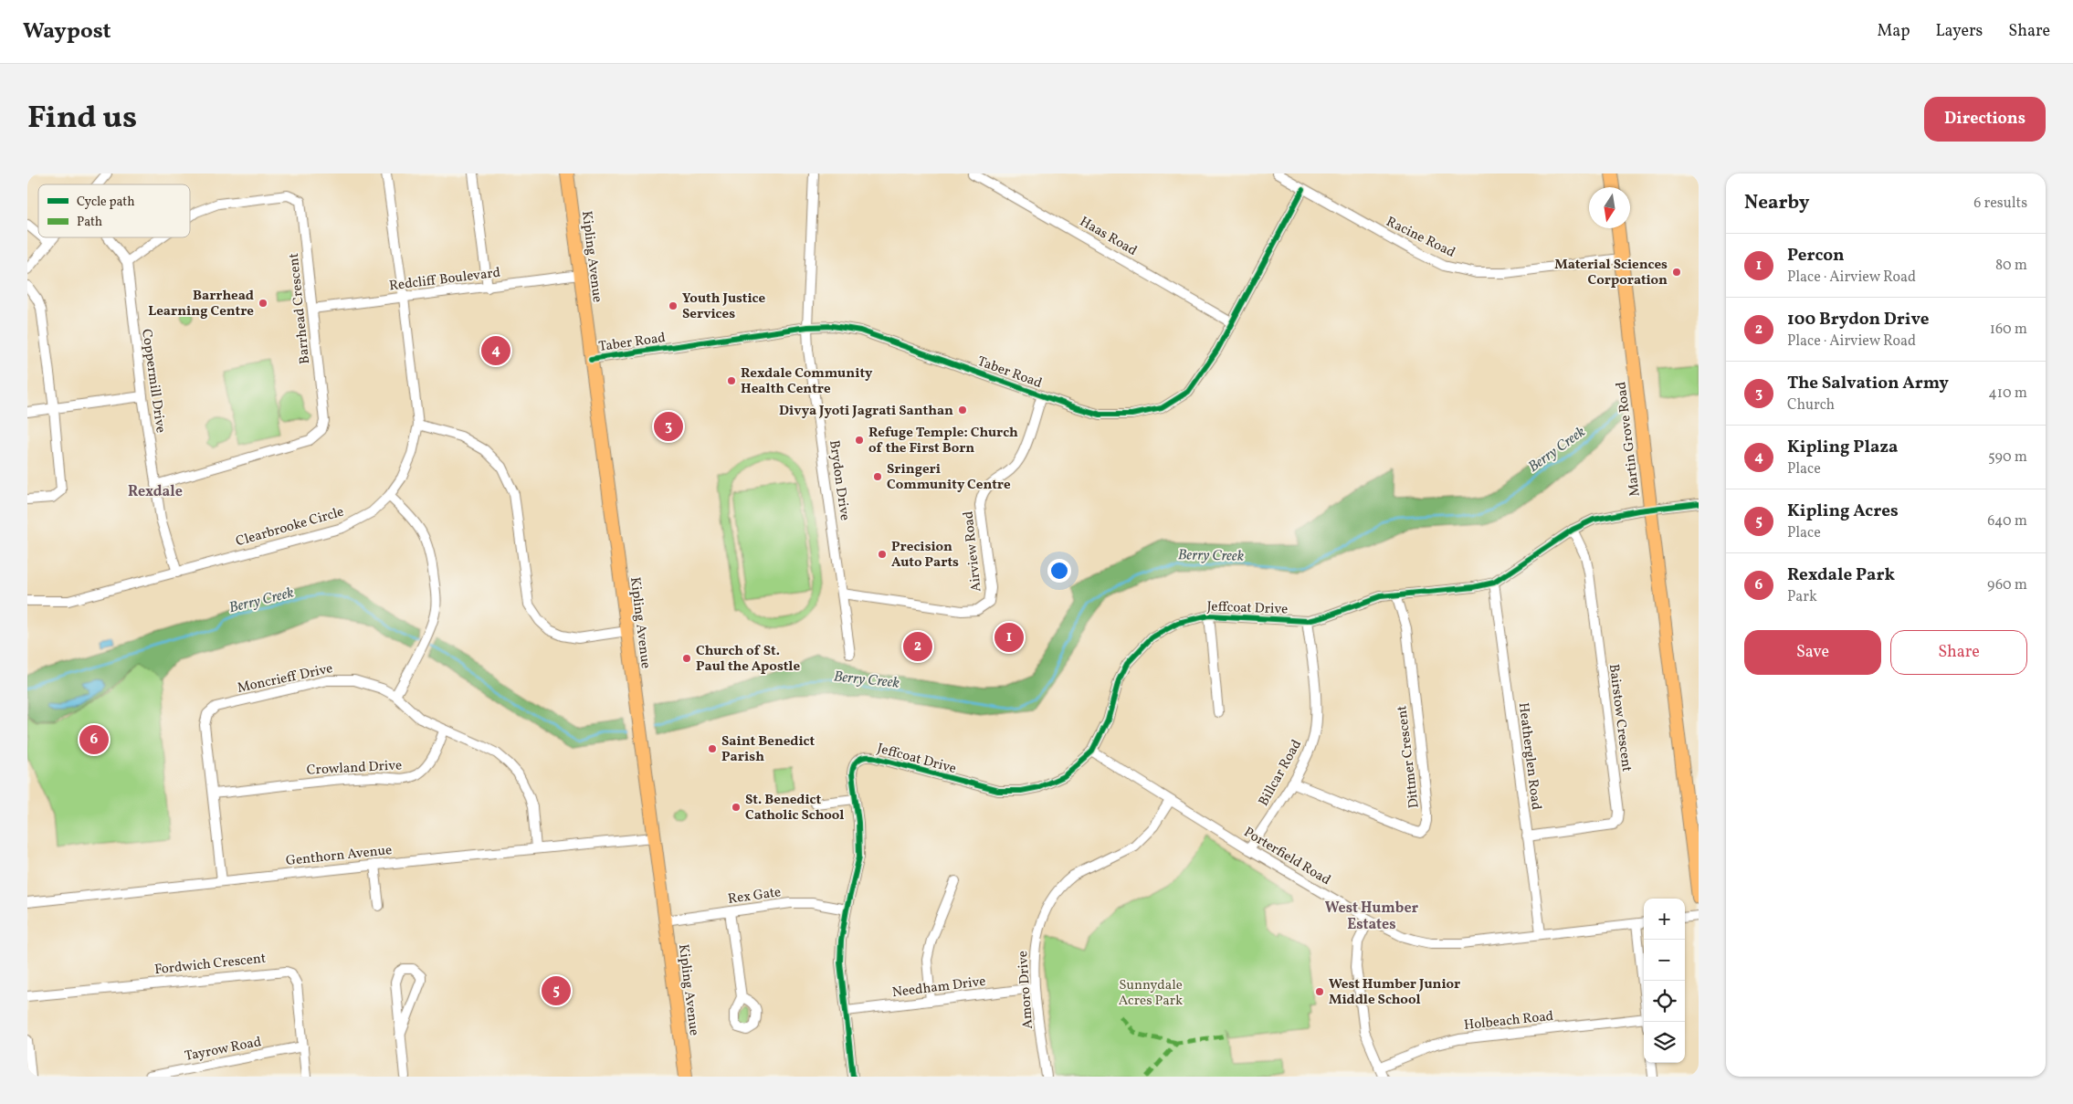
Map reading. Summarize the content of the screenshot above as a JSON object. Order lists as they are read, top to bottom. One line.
{"streets":{"main road":["Kipling Avenue","Martin Grove Road"],"street":["Haas Road","Racine Road","Redcliff Boulevard","Barrhead Crescent","Taber Road","Coppermill Drive","Brydon Drive","Clearbrooke Circle","Airview Road","Jeffcoat Drive","Moncrieff Drive","Bairstow Crescent","Heatherglen Road","Dittmer Crescent","Crowland Drive","Billcar Road","Genthorn Avenue","Porterfield Road","Rex Gate","Fordwich Crescent","Needham Drive","Amoro Drive","Holbeach Road","Tayrow Road"]},"crossings":[["Haas Road","Taber Road"],["Racine Road","Taber Road"],["Racine Road","Martin Grove Road"],["Kipling Avenue","Redcliff Boulevard"],["Kipling Avenue","Taber Road"],["Kipling Avenue","Genthorn Avenue"],["Kipling Avenue","Rex Gate"],["Redcliff Boulevard","Barrhead Crescent"],["Redcliff Boulevard","Clearbrooke Circle"],["Barrhead Crescent","Coppermill Drive"],["Taber Road","Brydon Drive"],["Taber Road","Airview Road"],["Coppermill Drive","Clearbrooke Circle"],["Martin Grove Road","Jeffcoat Drive"],["Brydon Drive","Airview Road"],["Jeffcoat Drive","Bairstow Crescent"],["Jeffcoat Drive","Heatherglen Road"],["Jeffcoat Drive","Dittmer Crescent"],["Jeffcoat Drive","Billcar Road"],["Jeffcoat Drive","Porterfield Road"],["Jeffcoat Drive","Rex Gate"],["Jeffcoat Drive","Needham Drive"],["Moncrieff Drive","Crowland Drive"],["Moncrieff Drive","Genthorn Avenue"],["Bairstow Crescent","Heatherglen Road"],["Heatherglen Road","Porterfield Road"],["Dittmer Crescent","Billcar Road"],["Billcar Road","Porterfield Road"],["Porterfield Road","Amoro Drive"],["Fordwich Crescent","Tayrow Road"],["Needham Drive","Amoro Drive"]],"districts":["Rexdale","West Humber Estates"],"water":["Berry Creek"],"parks":["Sunnydale Acres Park"],"places":["Material Sciences Corporation","Barrhead Learning Centre","Youth Justice Services","Rexdale Community Health Centre","Divya Jyoti Jagrati Santhan","Refuge Temple: Church of the First Born","Sringeri Community Centre","Precision Auto Parts","Church of St. Paul the Apostle","Saint Benedict Parish","St. Benedict Catholic School","West Humber Junior Middle School"],"legend":["Cycle path","Path"],"north":"bottom","page":{"header":"Waypost","nav":["Map","Layers","Share"],"title":"Find us","buttons":["Directions",["Save","Share"]],"heading":["Nearby","6 results"],"list":[{"mark":"1","name":"Percon","note":"Place · Airview Road","value":"80 m"},{"mark":"2","name":"100 Brydon Drive","note":"Place · Airview Road","value":"160 m"},{"mark":"3","name":"The Salvation Army","note":"Church","value":"410 m"},{"mark":"4","name":"Kipling Plaza","note":"Place","value":"590 m"},{"mark":"5","name":"Kipling Acres","note":"Place","value":"640 m"},{"mark":"6","name":"Rexdale Park","note":"Park","value":"960 m"}],"pins":["4","3","1","2","6","5"],"map_buttons":["+","−"]}}
